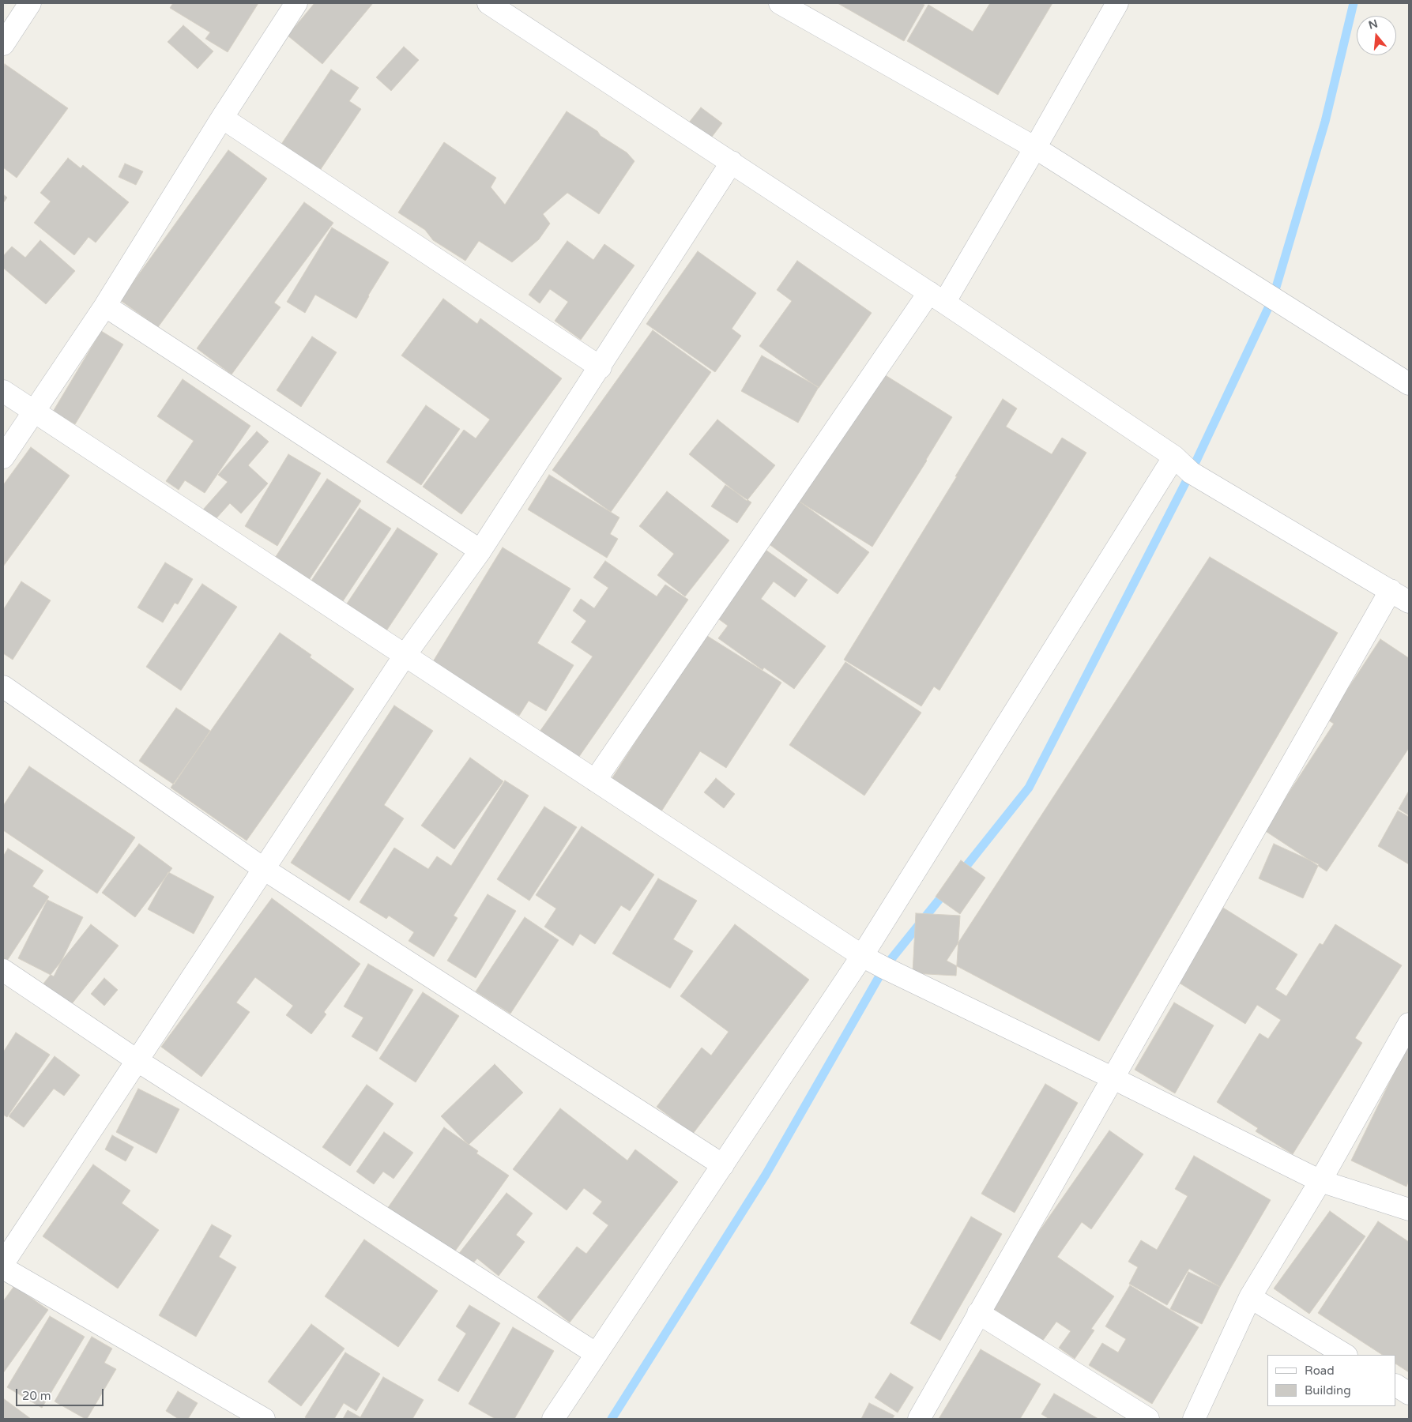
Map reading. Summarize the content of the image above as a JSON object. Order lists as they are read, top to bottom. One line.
{"legend":["Road","Building"],"scale_bar":"20 m","north":"top"}
